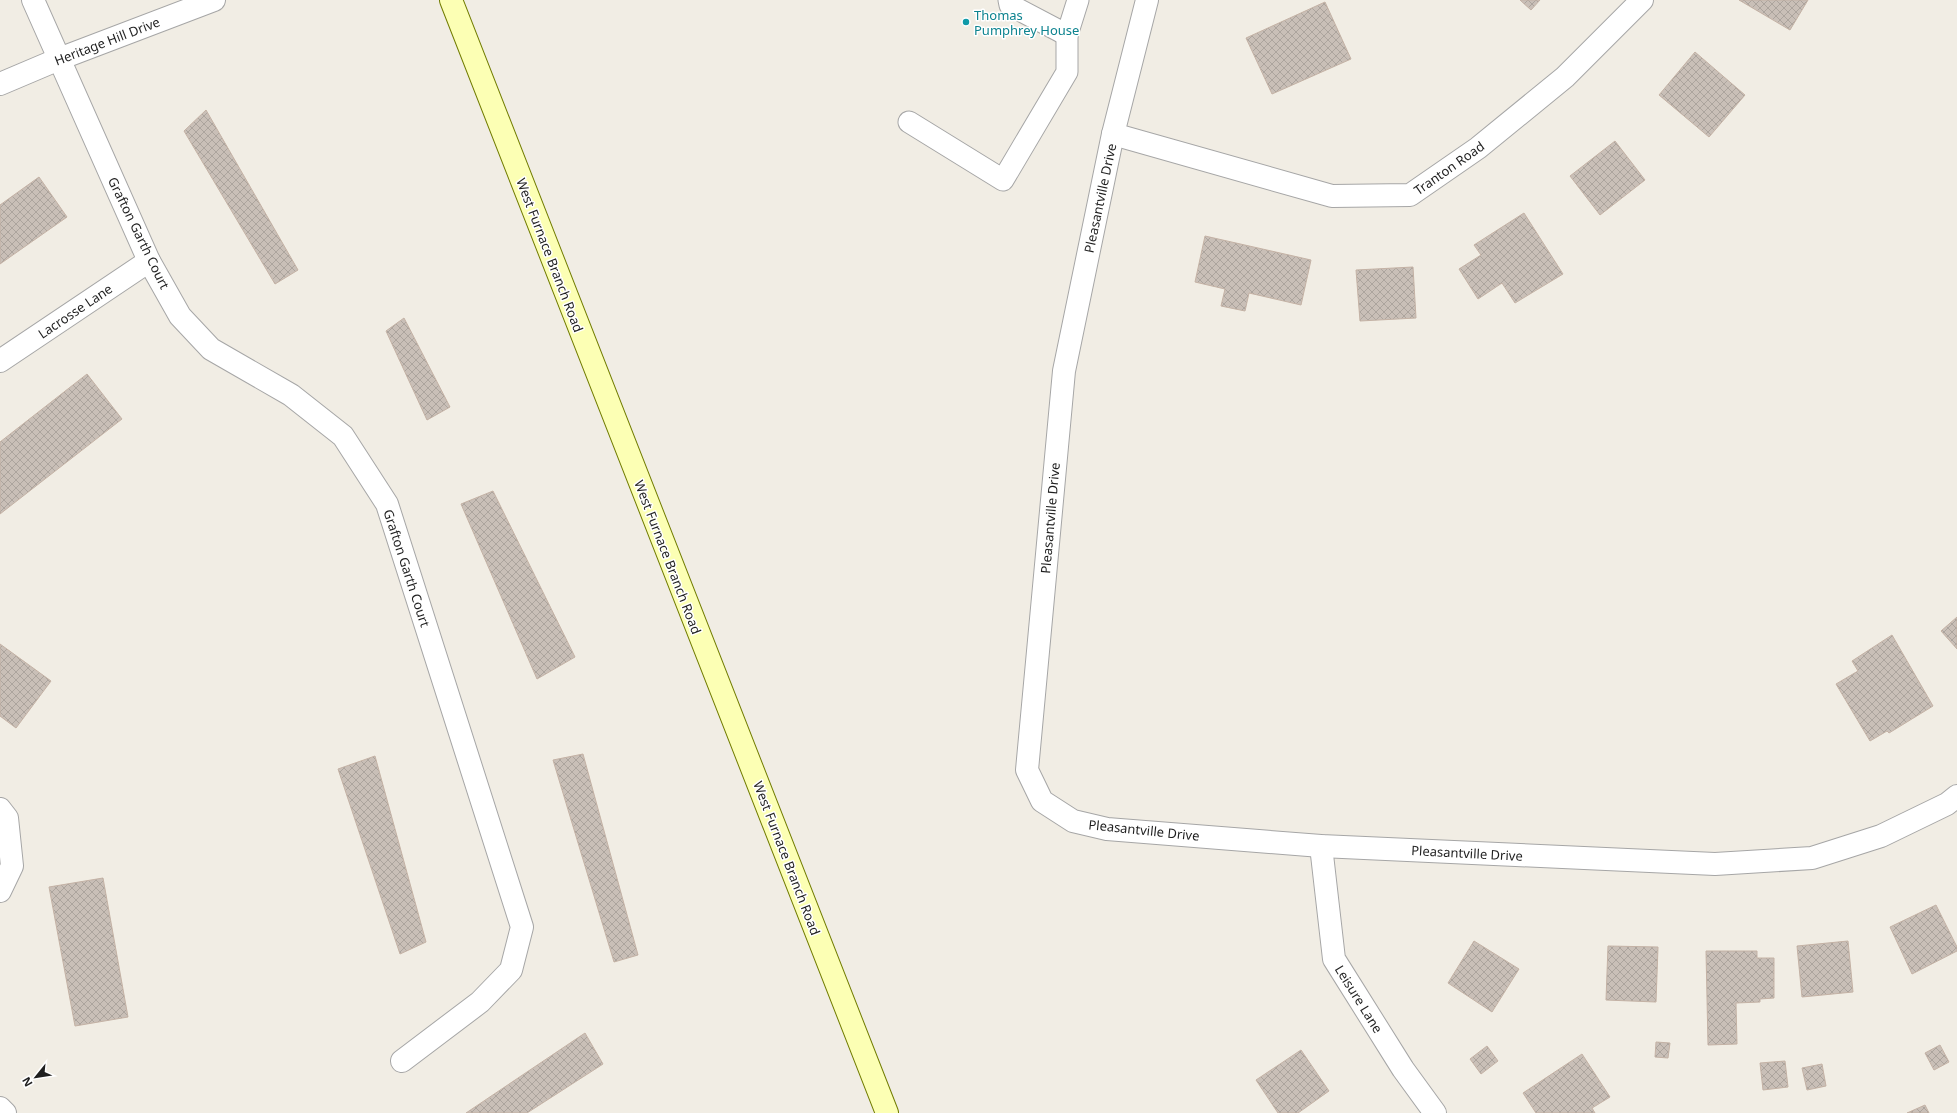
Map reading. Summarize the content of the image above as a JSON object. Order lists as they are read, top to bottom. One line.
{"streets":{"main road":["West Furnace Branch Road"],"street":["Heritage Hill Drive","Tranton Road","Pleasantville Drive","Grafton Garth Court","Lacrosse Lane","Leisure Lane"]},"crossings":[["Heritage Hill Drive","Grafton Garth Court"],["Tranton Road","Pleasantville Drive"],["Pleasantville Drive","Leisure Lane"],["Grafton Garth Court","Lacrosse Lane"]],"places":["Thomas Pumphrey House"],"north":"bottom left"}
